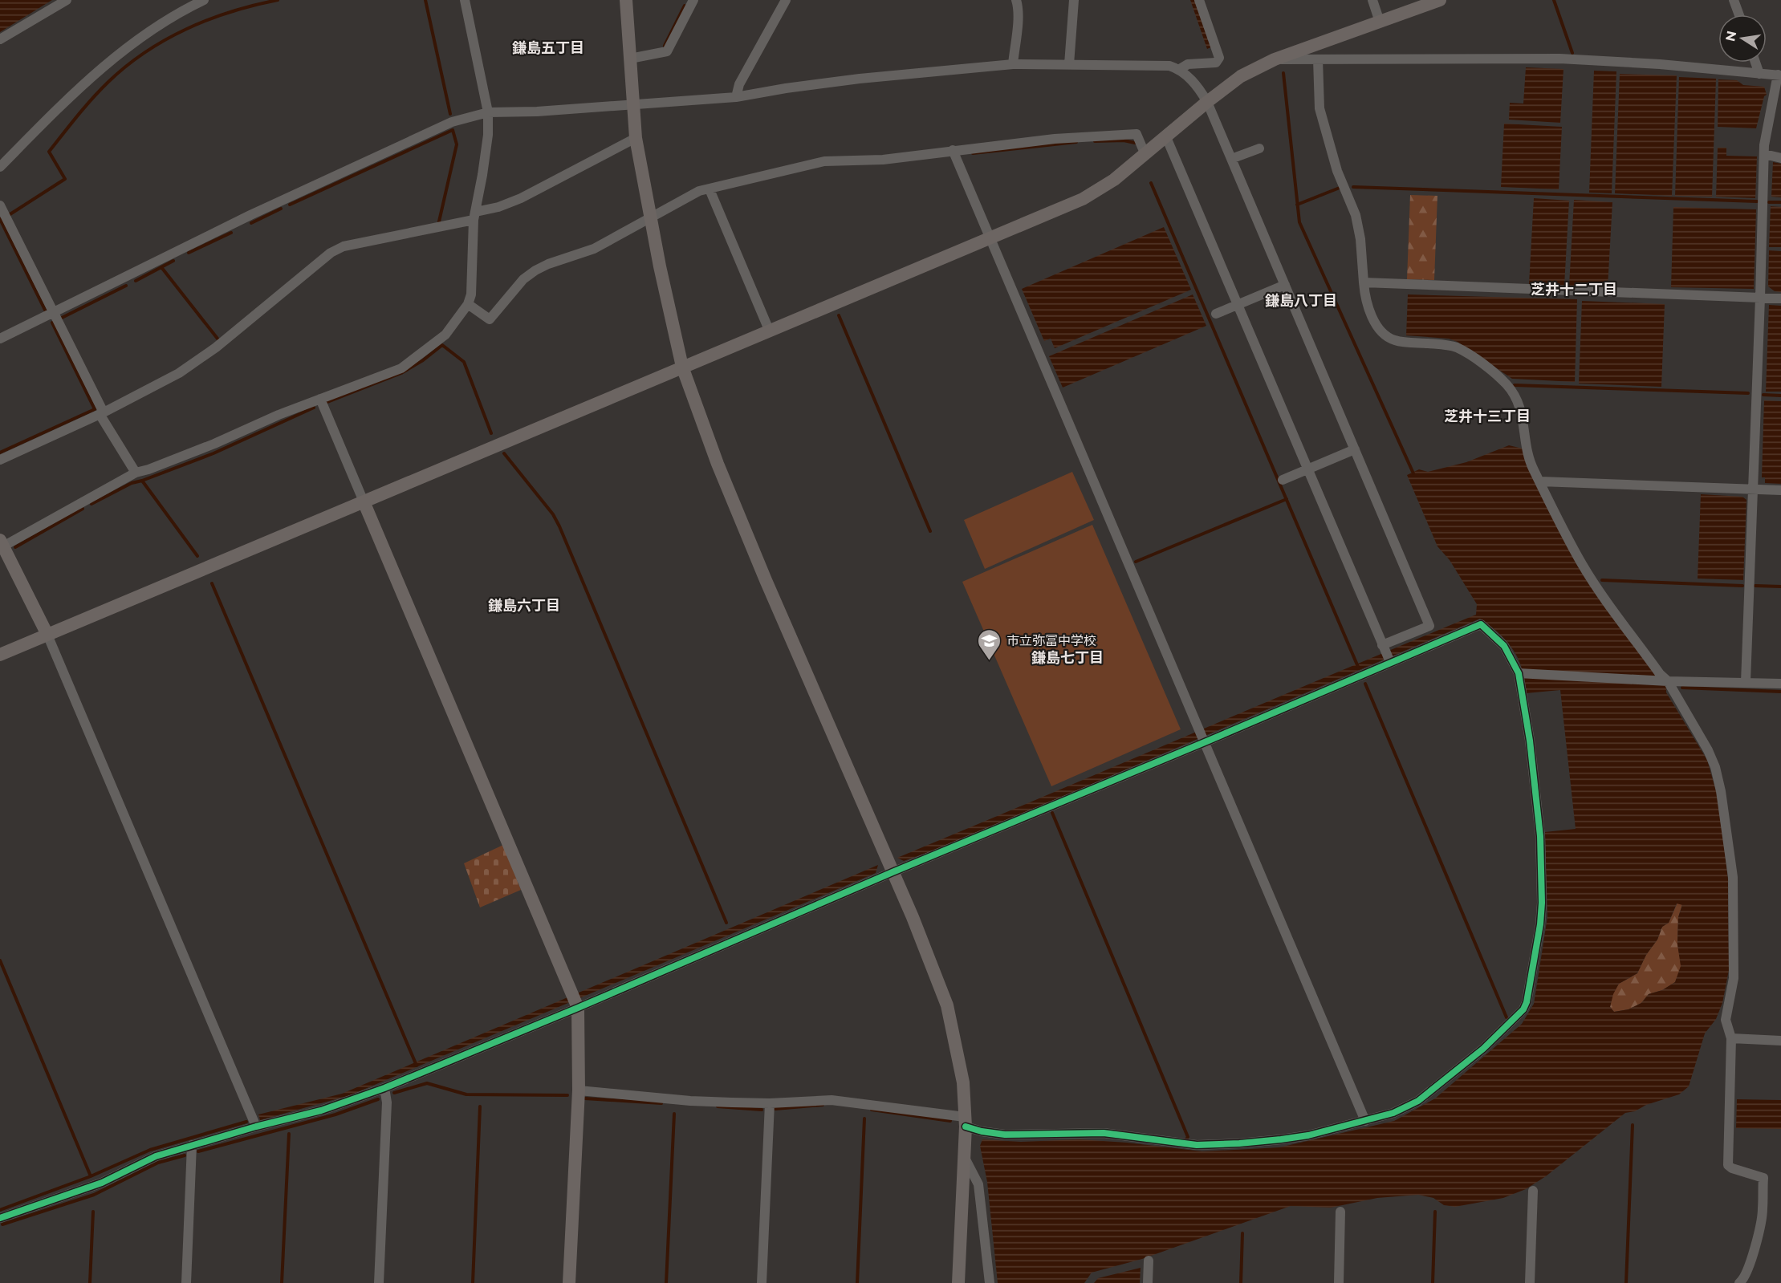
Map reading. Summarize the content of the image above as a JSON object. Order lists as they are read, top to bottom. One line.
{"districts":["鎌島五丁目","芝井十二丁目","鎌島八丁目","芝井十三丁目","鎌島六丁目","鎌島七丁目"],"places":{"school or university":["市立弥冨中学校"]},"north":"left"}
